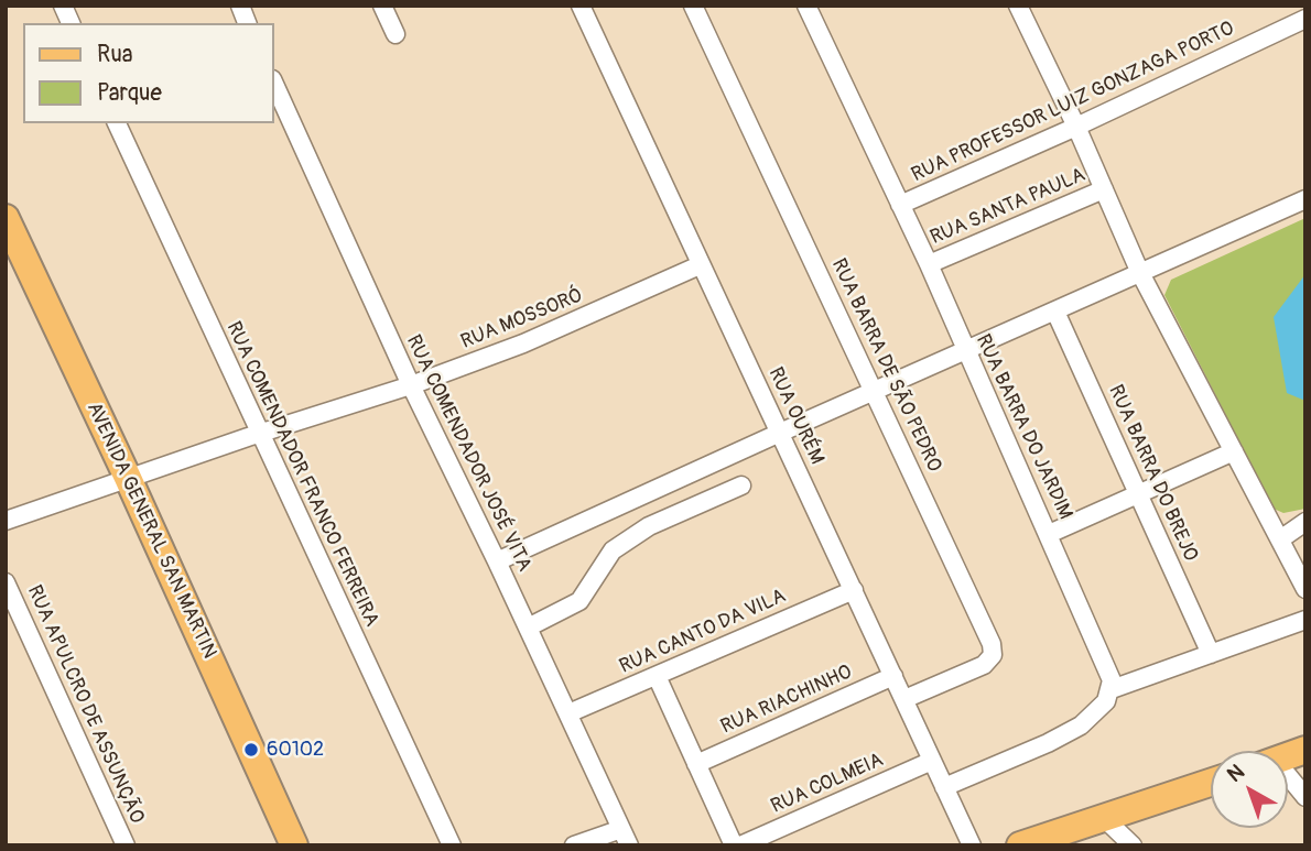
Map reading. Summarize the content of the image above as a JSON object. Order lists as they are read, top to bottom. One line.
{"streets":{"main road":["AVENIDA GENERAL SAN MARTIN"],"street":["RUA PROFESSOR LUIZ GONZAGA PORTO","RUA SANTA PAULA","RUA MOSSORÓ","RUA BARRA DE SÃO PEDRO","RUA OURÉM","RUA BARRA DO JARDIM","RUA COMENDADOR JOSÉ VITA","RUA BARRA DO BREJO","RUA COMENDADOR FRANCO FERREIRA","RUA CANTO DA VILA","RUA RIACHINHO","RUA APULCRO DE ASSUNÇÃO","RUA COLMEIA"]},"crossings":[["RUA PROFESSOR LUIZ GONZAGA PORTO","RUA BARRA DO JARDIM"],["RUA SANTA PAULA","RUA BARRA DO JARDIM"],["RUA MOSSORÓ","RUA OURÉM"],["RUA MOSSORÓ","RUA COMENDADOR JOSÉ VITA"],["RUA MOSSORÓ","RUA COMENDADOR FRANCO FERREIRA"],["RUA MOSSORÓ","AVENIDA GENERAL SAN MARTIN"],["RUA BARRA DE SÃO PEDRO","RUA OURÉM"],["RUA OURÉM","RUA CANTO DA VILA"],["RUA OURÉM","RUA RIACHINHO"],["RUA OURÉM","RUA COLMEIA"],["RUA COMENDADOR JOSÉ VITA","RUA CANTO DA VILA"]],"places":["60102"],"legend":["Rua","Parque"],"north":"top left"}
